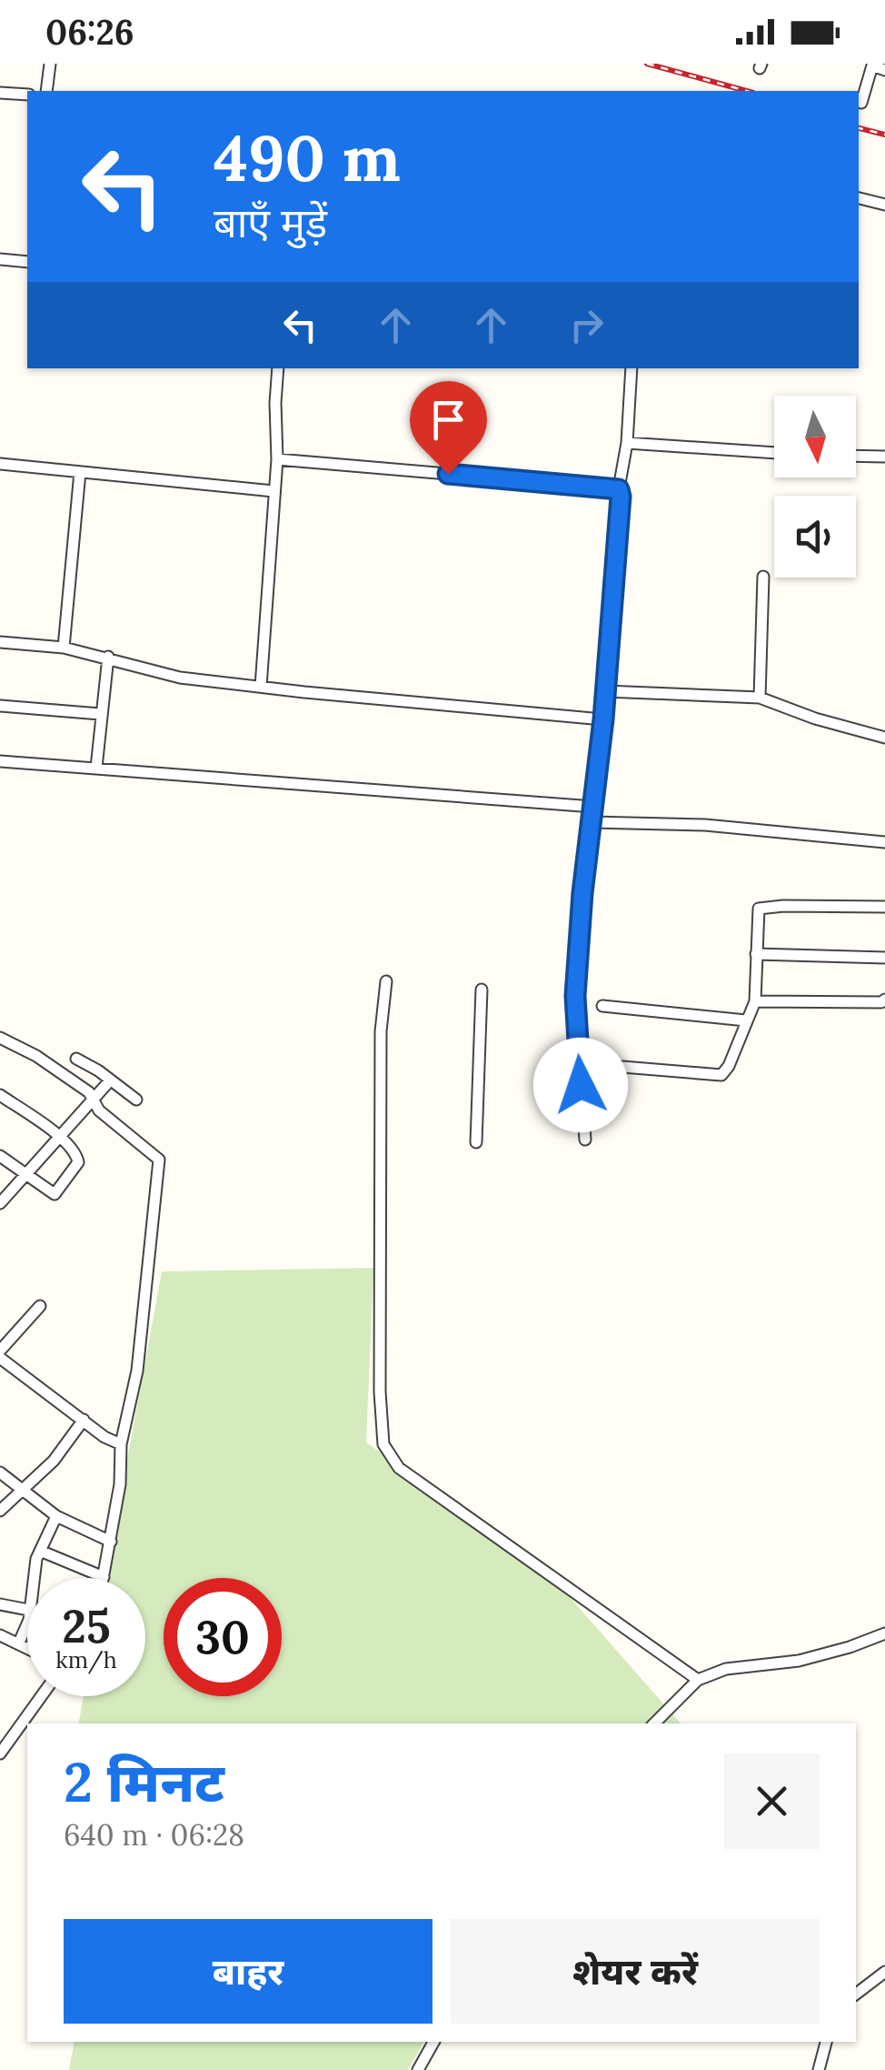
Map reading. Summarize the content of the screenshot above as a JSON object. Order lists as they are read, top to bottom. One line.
{"north":"bottom","page":{"status":"06:26","turn":["490 m","बाएँ मुड़ें"],"speed":"25 km/h","limit":"30","heading":["2 मिनट","640 m · 06:28"],"buttons":["बाहर","शेयर करें"]}}
